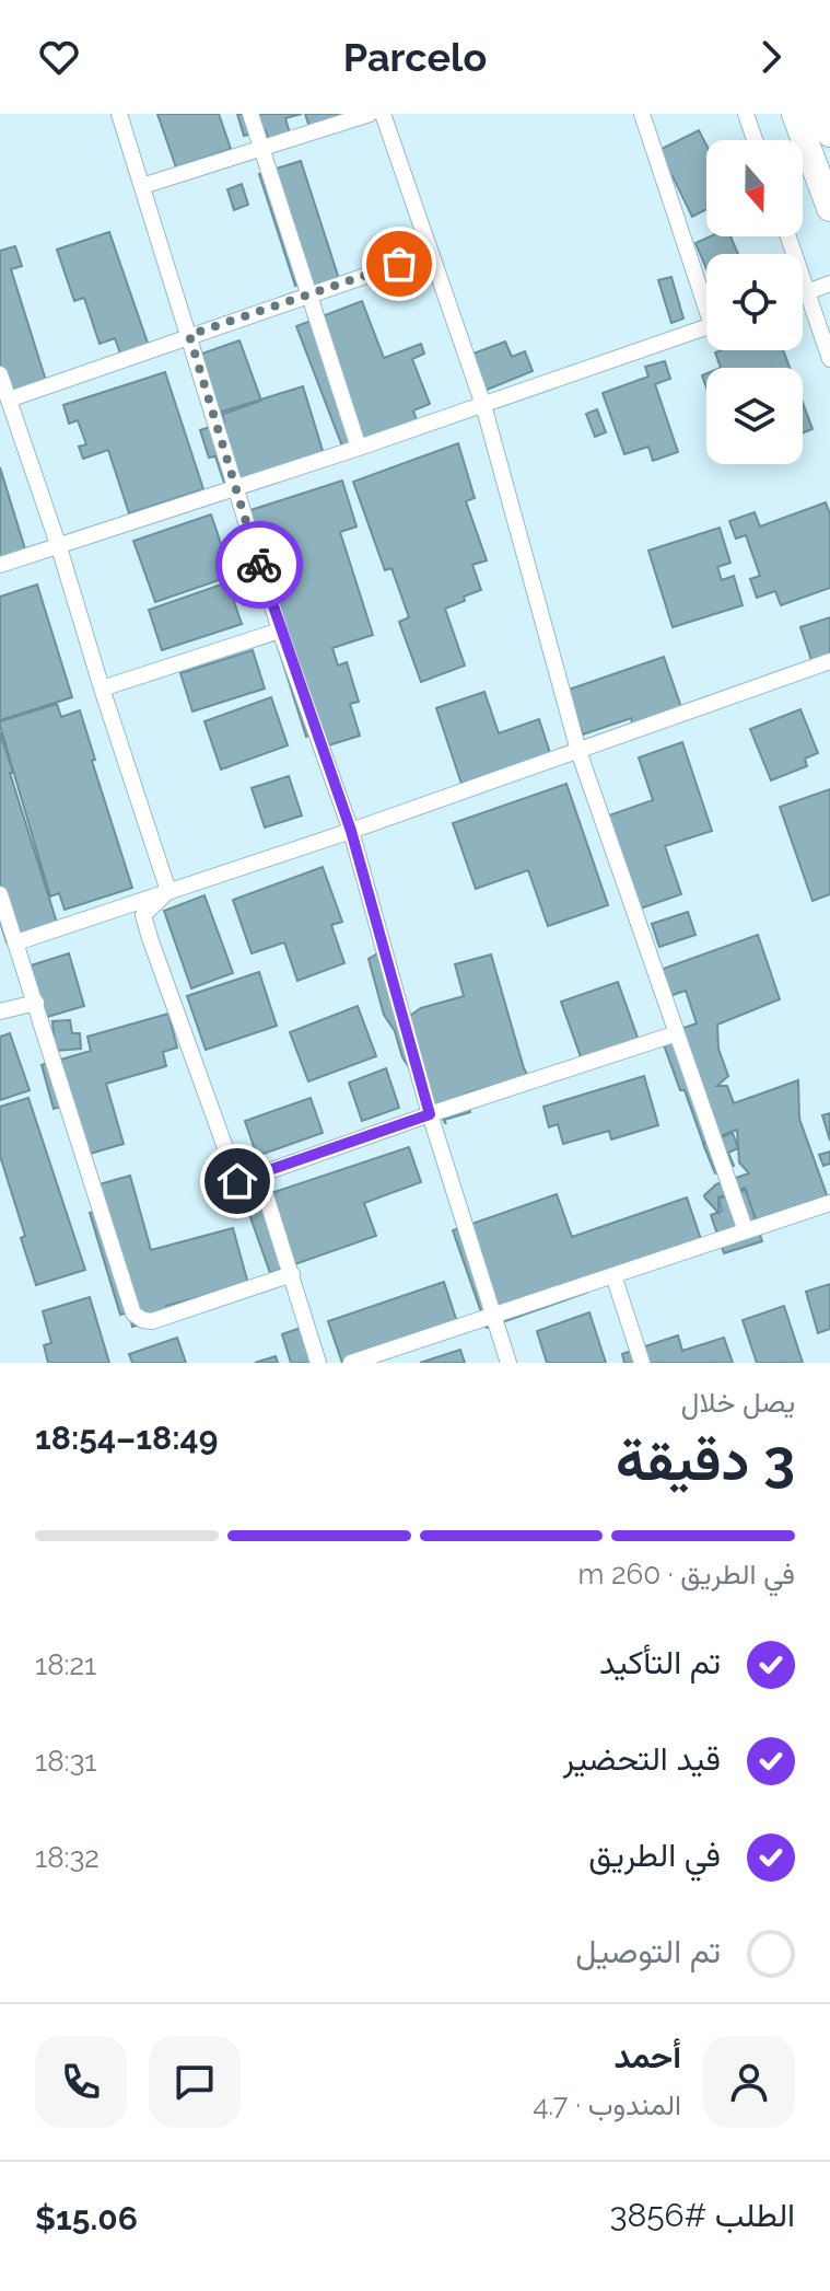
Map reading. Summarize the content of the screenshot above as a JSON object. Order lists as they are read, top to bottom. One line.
{"north":"bottom","page":{"header":"Parcelo","heading":["3 دقيقة","يصل خلال","18:49–18:54"],"panel":["أحمد","المندوب · 4.7","الطلب #3856","$15.06"],"bar":"في الطريق · 260 m","list":[["تم التأكيد","18:21"],["قيد التحضير","18:31"],["في الطريق","18:32"],"تم التوصيل"]}}
